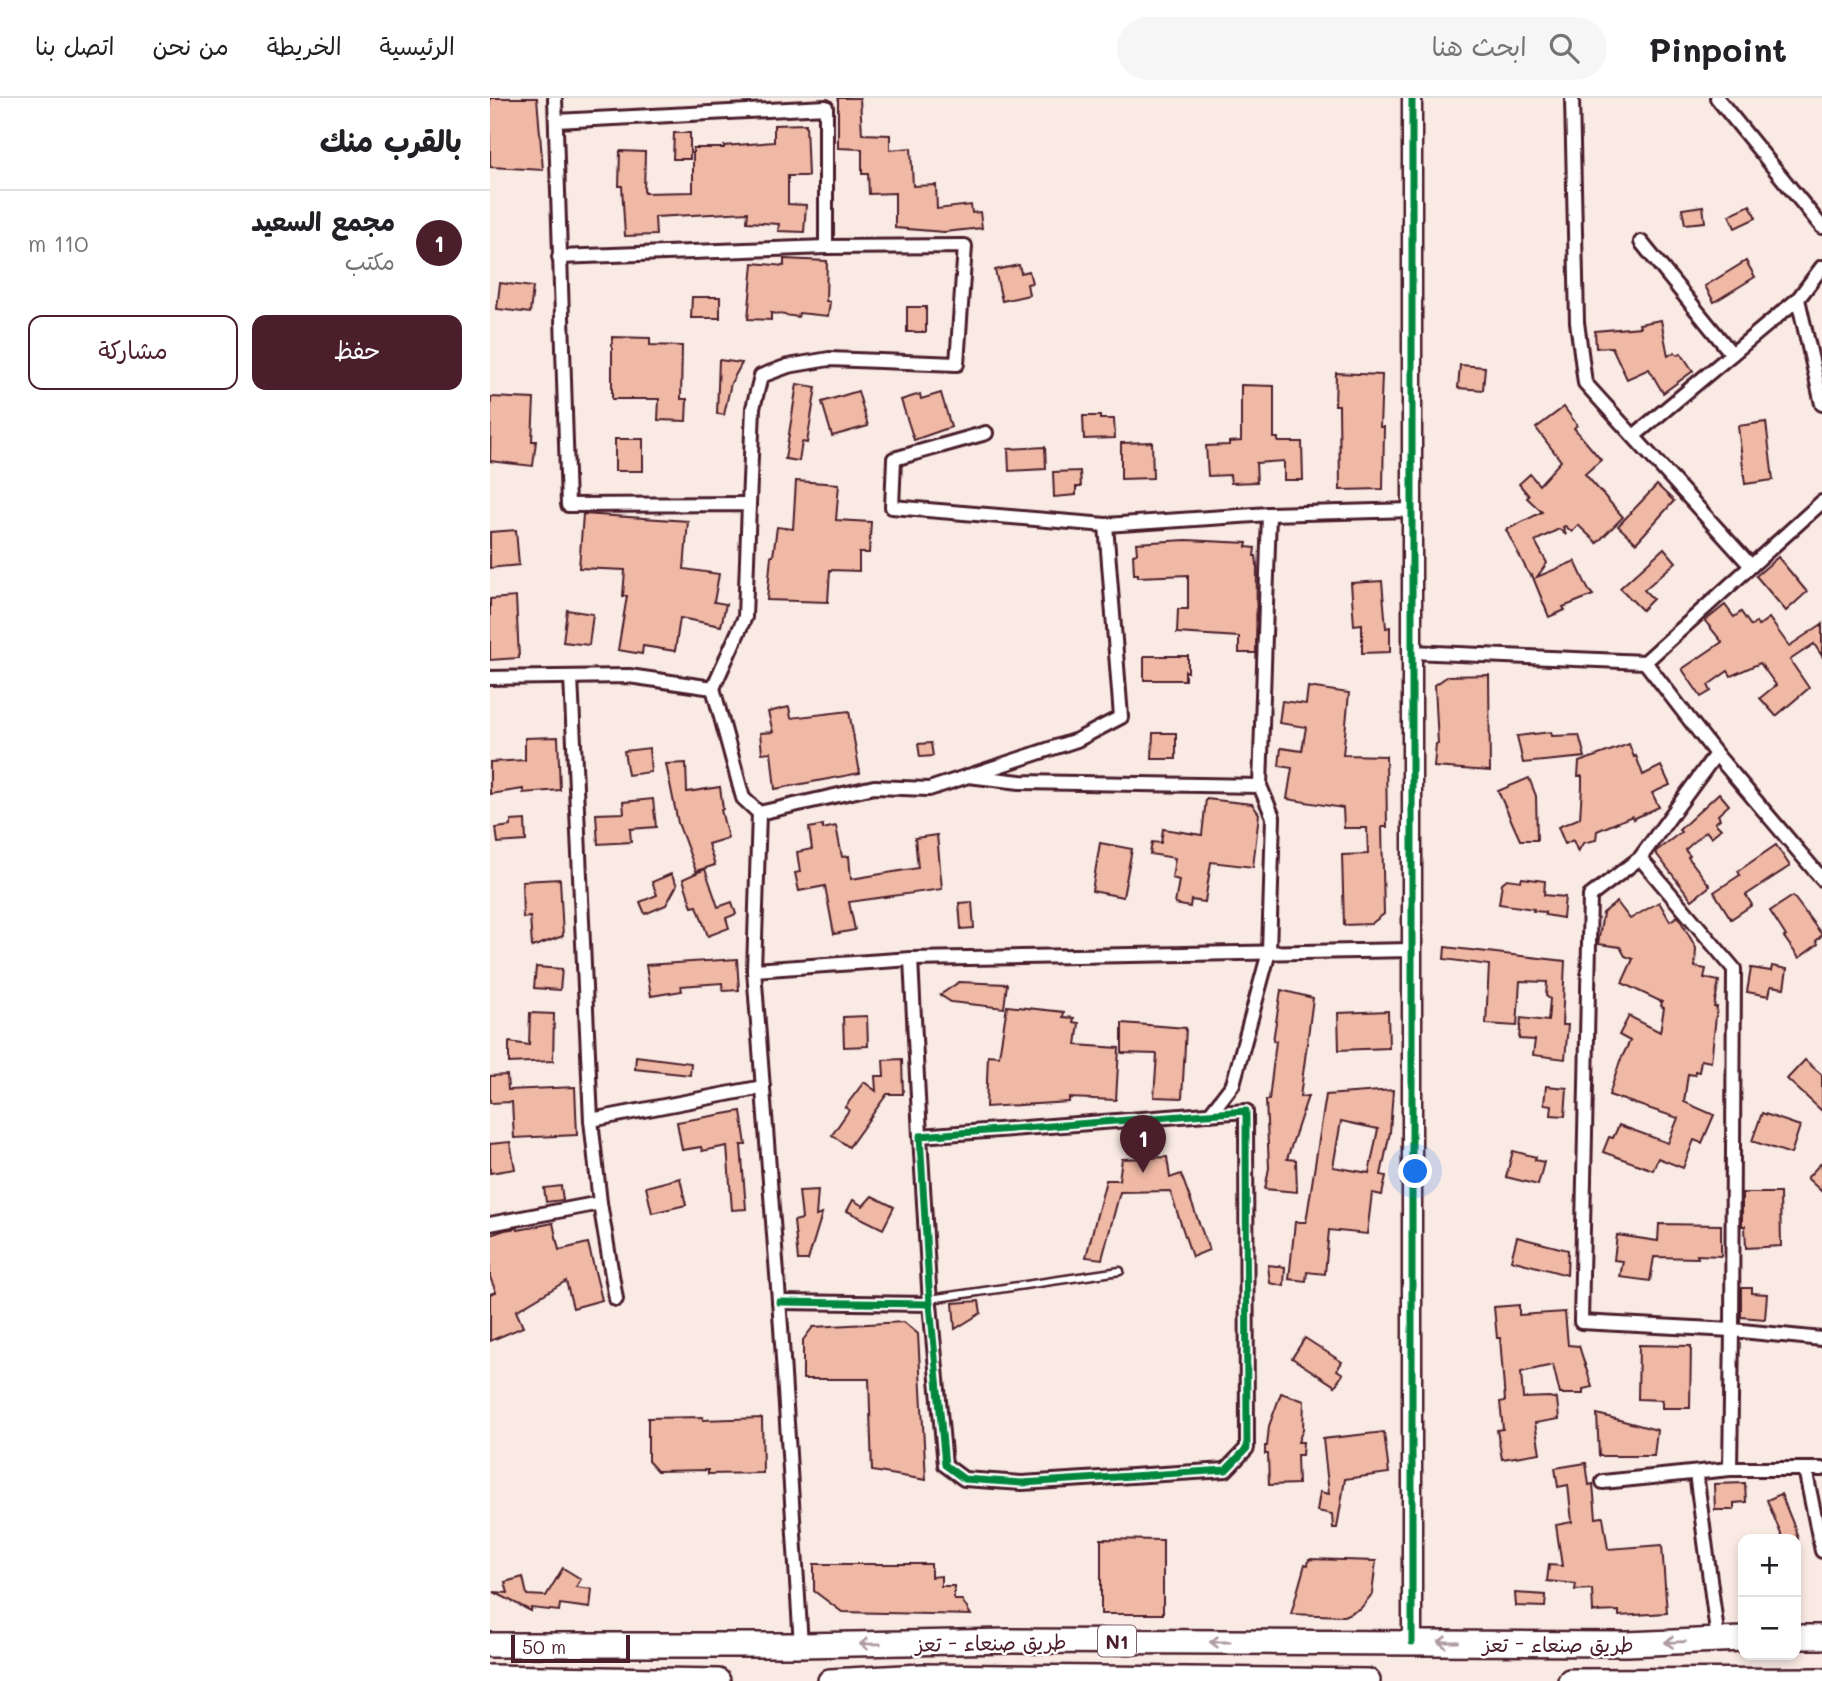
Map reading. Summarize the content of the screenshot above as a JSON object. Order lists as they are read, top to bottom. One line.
{"streets":{"highway":["N1","طريق صنعاء - تعز"]},"scale_bar":"50 m","page":{"header":"Pinpoint","search":"ابحث هنا","nav":["الرئيسية","الخريطة","من نحن","اتصل بنا"],"heading":"بالقرب منك","list":[{"mark":"1","name":"مجمع السعيد","note":"مكتب","value":"110 m"}],"buttons":["حفظ","مشاركة"],"pins":"1","map_buttons":["+","−"],"scale":"50 m"}}
